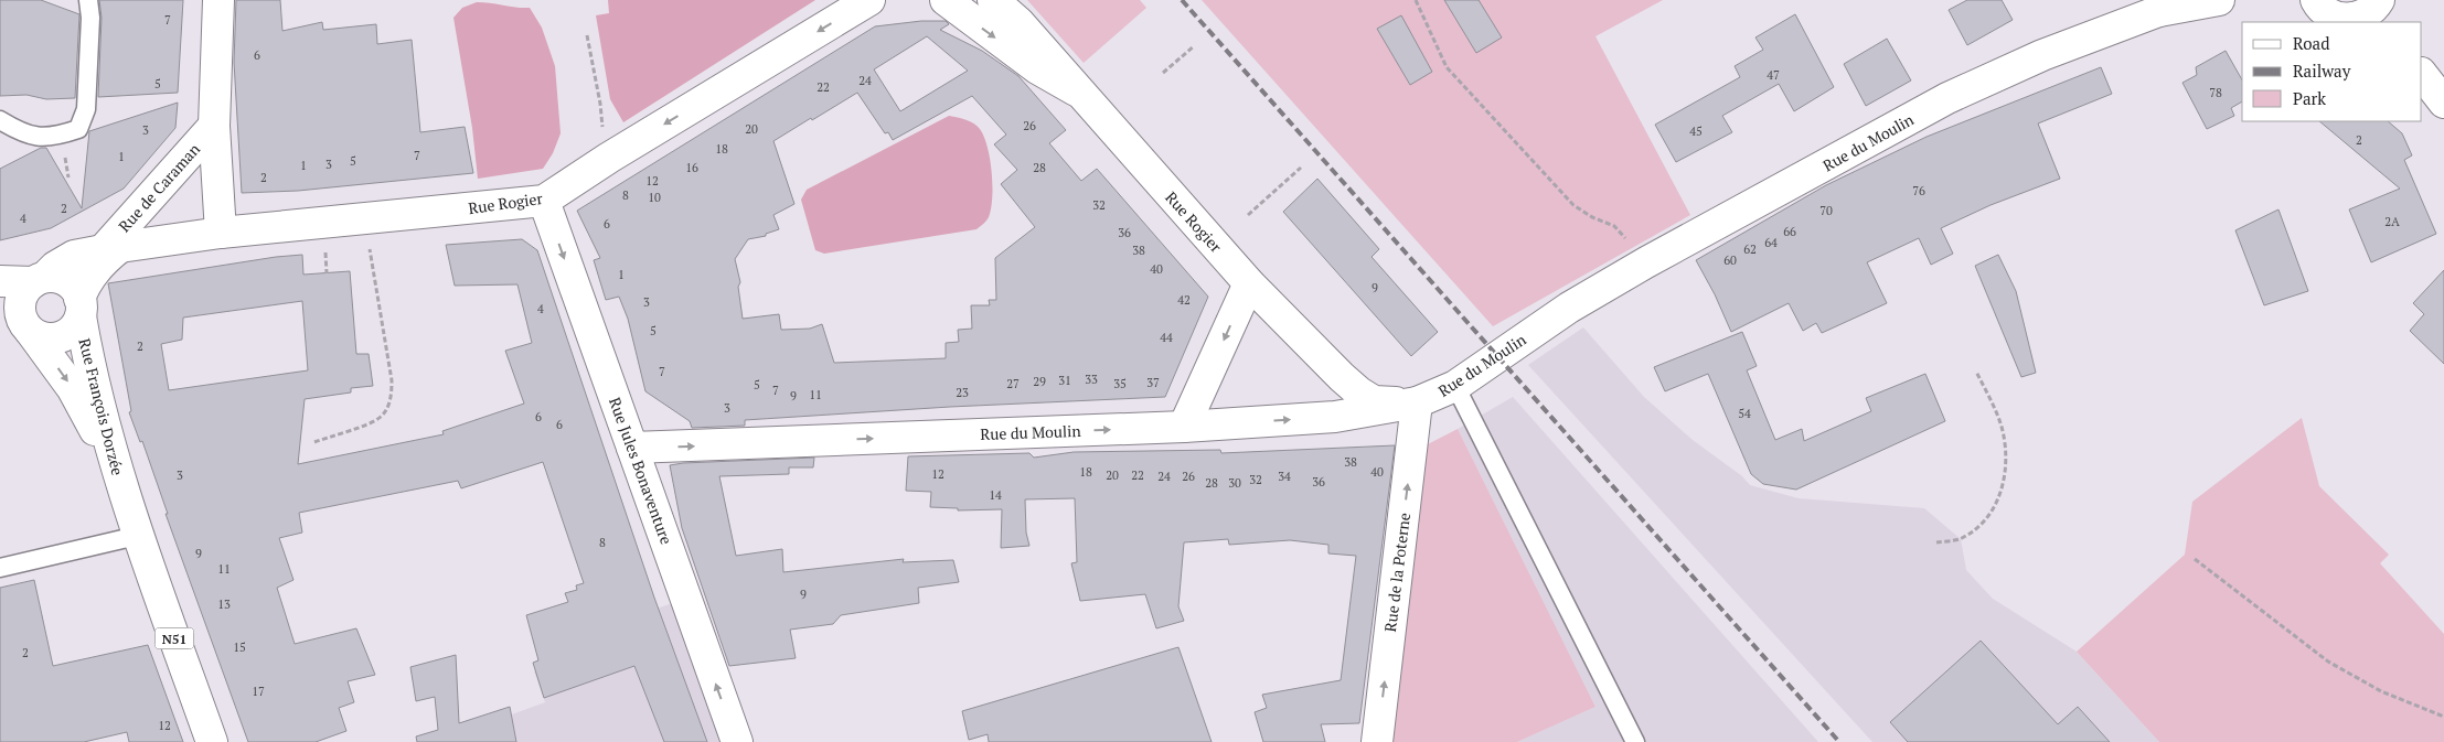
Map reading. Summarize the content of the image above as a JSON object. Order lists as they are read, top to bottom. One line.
{"streets":{"street":["Rue du Moulin","Rue de Caraman","Rue Rogier","Rue François Dorzée","Rue Jules Bonaventure","Rue de la Poterne","N51"]},"crossings":[["Rue du Moulin","Rue Rogier"],["Rue du Moulin","Rue Jules Bonaventure"],["Rue du Moulin","Rue de la Poterne"],["Rue de Caraman","Rue Rogier"],["Rue Rogier","Rue François Dorzée"],["Rue Rogier","Rue Jules Bonaventure"],["Rue Rogier","Rue de la Poterne"],["Rue Rogier","N51"],["Rue François Dorzée","N51"]],"one_way":["Rue du Moulin","Rue de la Poterne"],"house_numbers":["7","6","47","24","5","22","78","26","20","3","45","2","18","7","1","5","3","1","16","28","2","12","76","8","10","32","2","70","4","2A","6","66","36","64","62","38","60","40","1","9","42","3","4","5","44","2","7","33","31","29","37","27","35","5","7","23","11","9","3","54","6","6","38","18","40","12","3","20","22","24","26","34","32","36","28","30","14","8","9","11","9","13","15","2","17","12"],"legend":["Road","Railway","Park"]}
